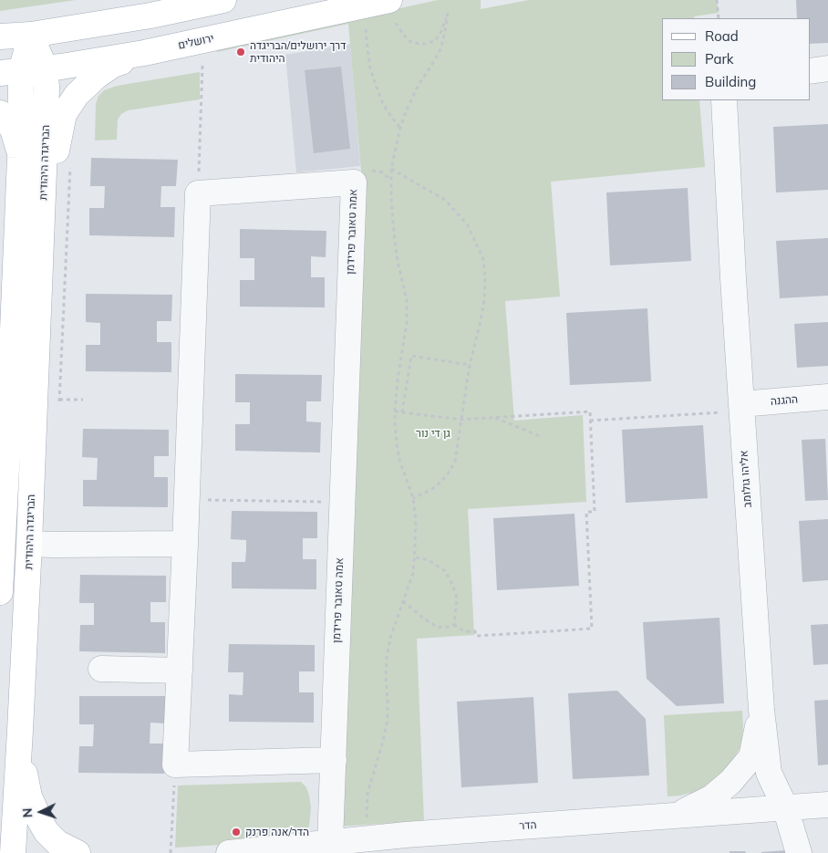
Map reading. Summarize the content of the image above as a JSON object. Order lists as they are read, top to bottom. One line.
{"streets":{"main road":["ירושלים","הבריגדה היהודית"],"street":["אמה טאובר פרידמן","ההגנה","אליהו גולומב","הדר"]},"crossings":[["ירושלים","הבריגדה היהודית"],["אמה טאובר פרידמן","הדר"],["ההגנה","אליהו גולומב"],["אליהו גולומב","הדר"]],"parks":["גן די נור"],"places":["דרך ירושלים/הבריגדה היהודית","הדר/אנה פרנק"],"legend":["Road","Park","Building"],"north":"left"}
